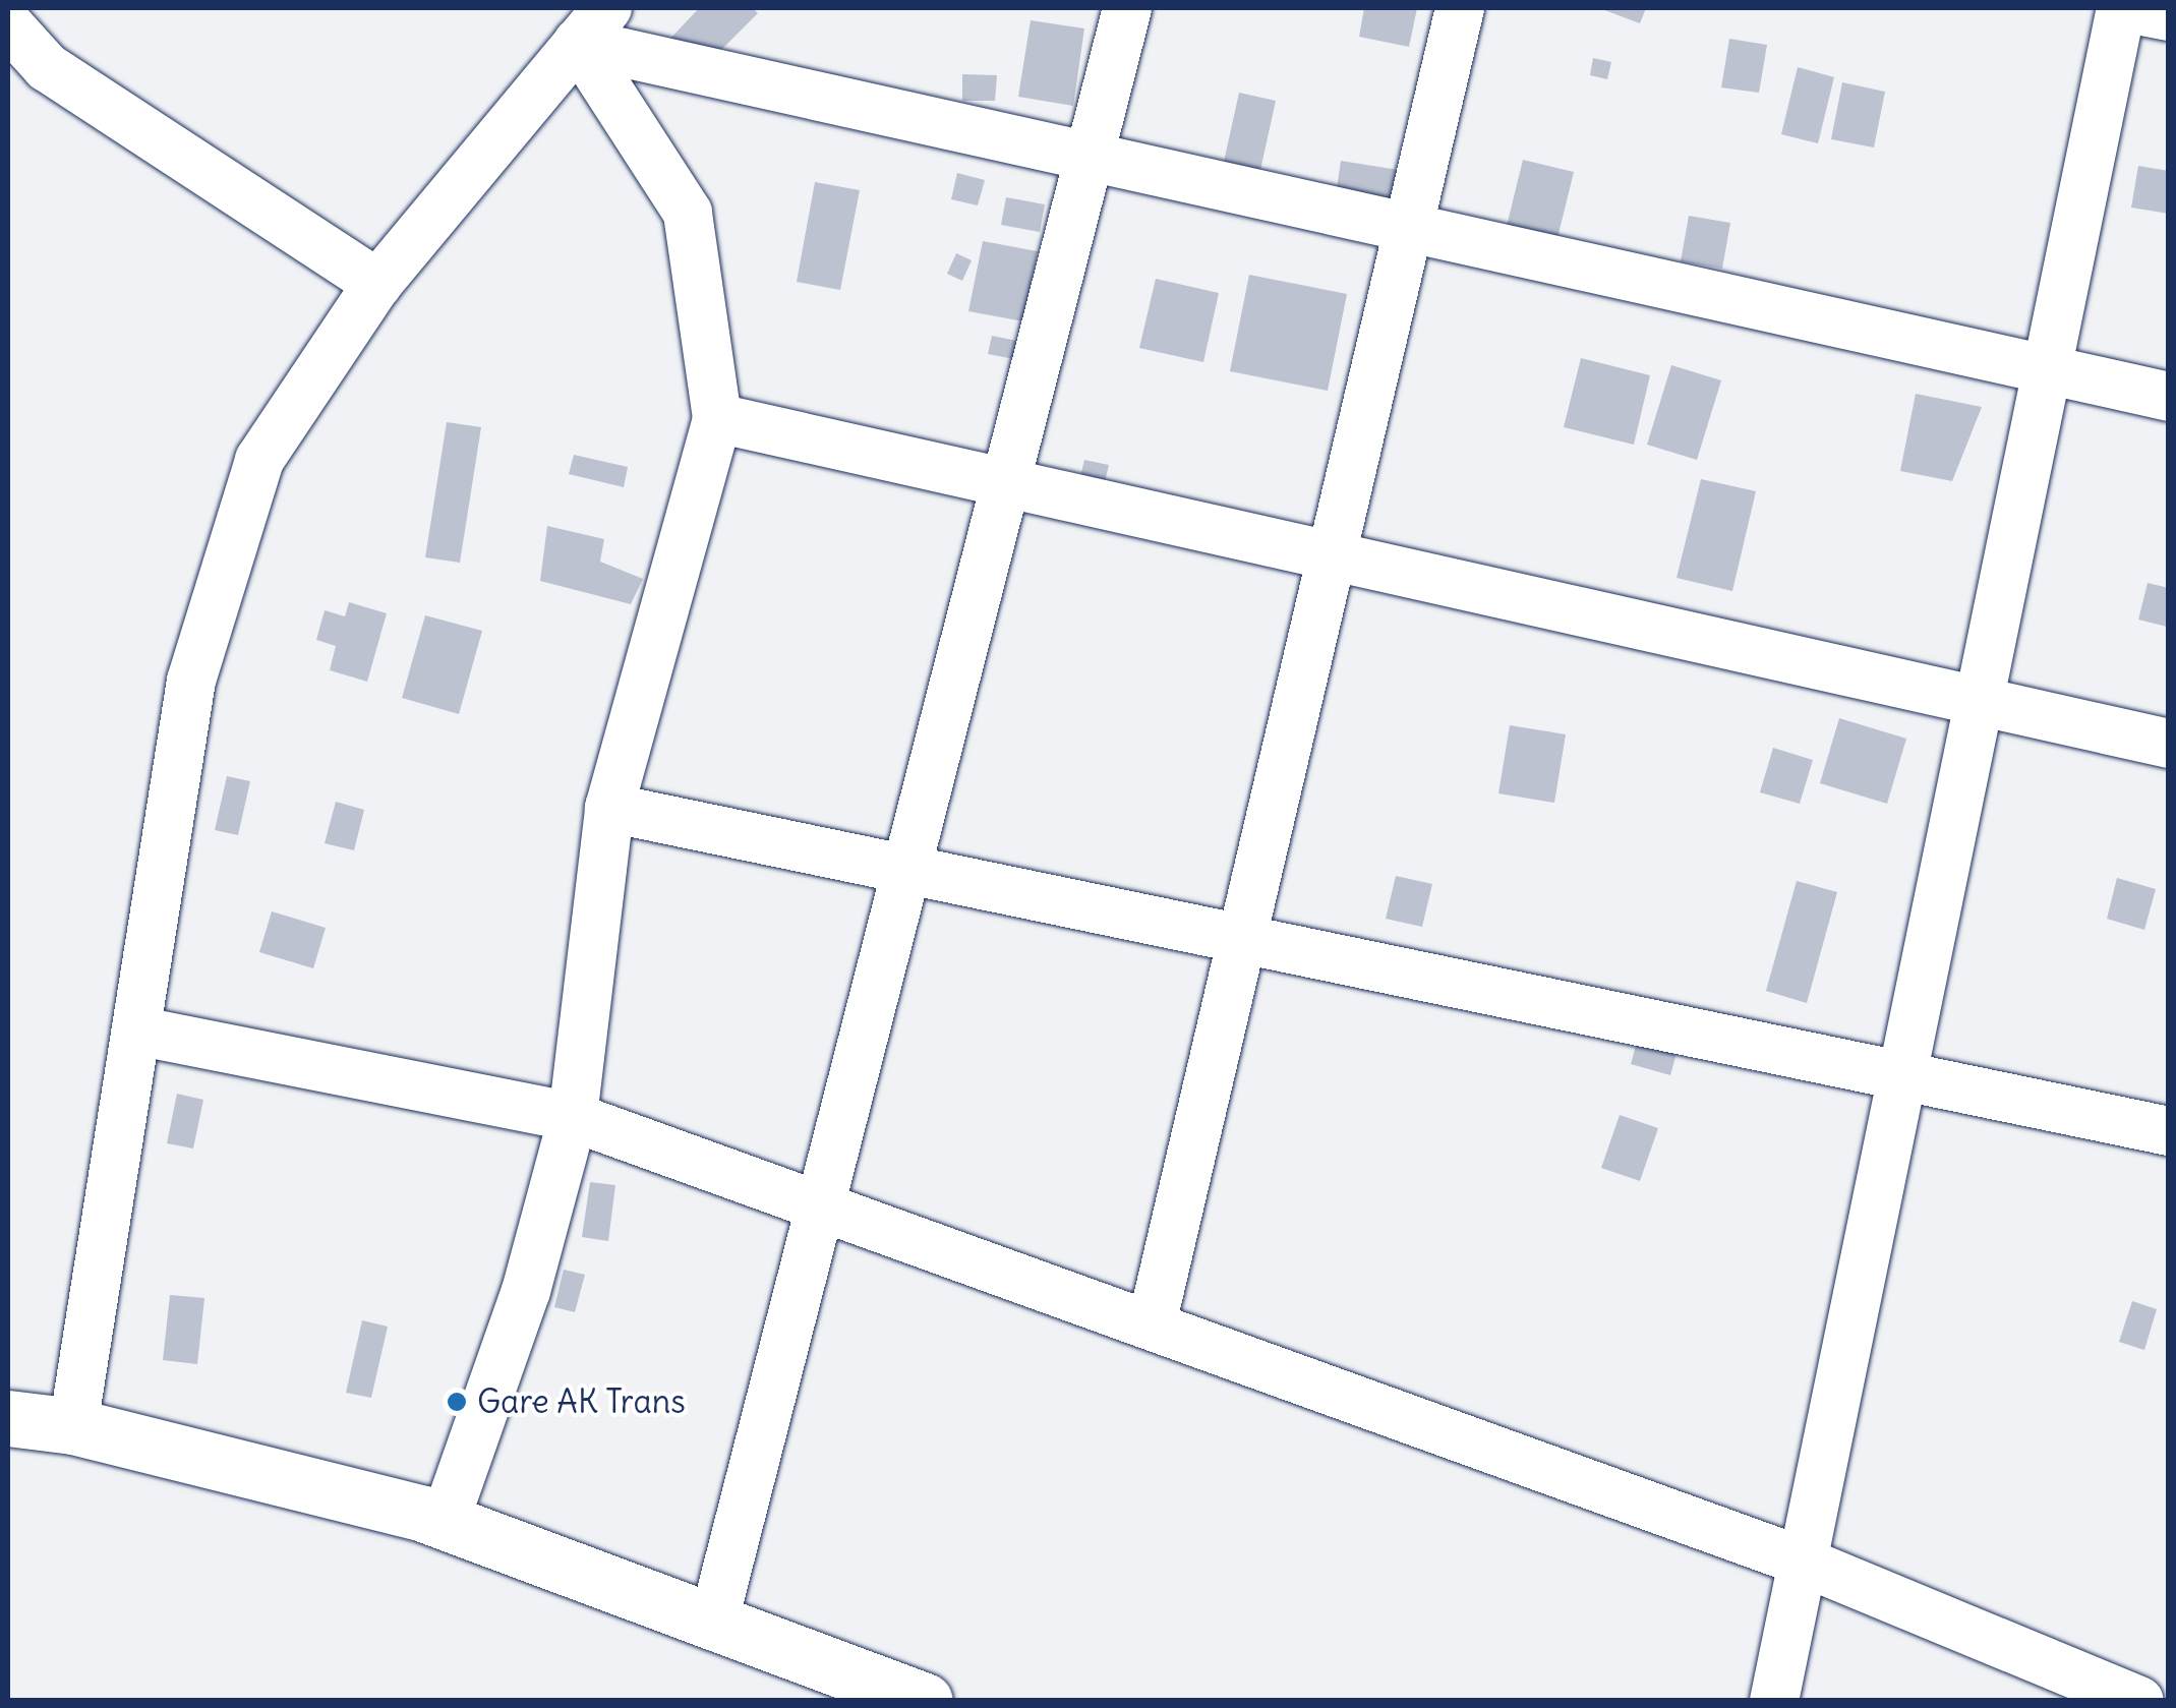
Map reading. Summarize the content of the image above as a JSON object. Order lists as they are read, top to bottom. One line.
{"places":["Gare AK Trans"]}
